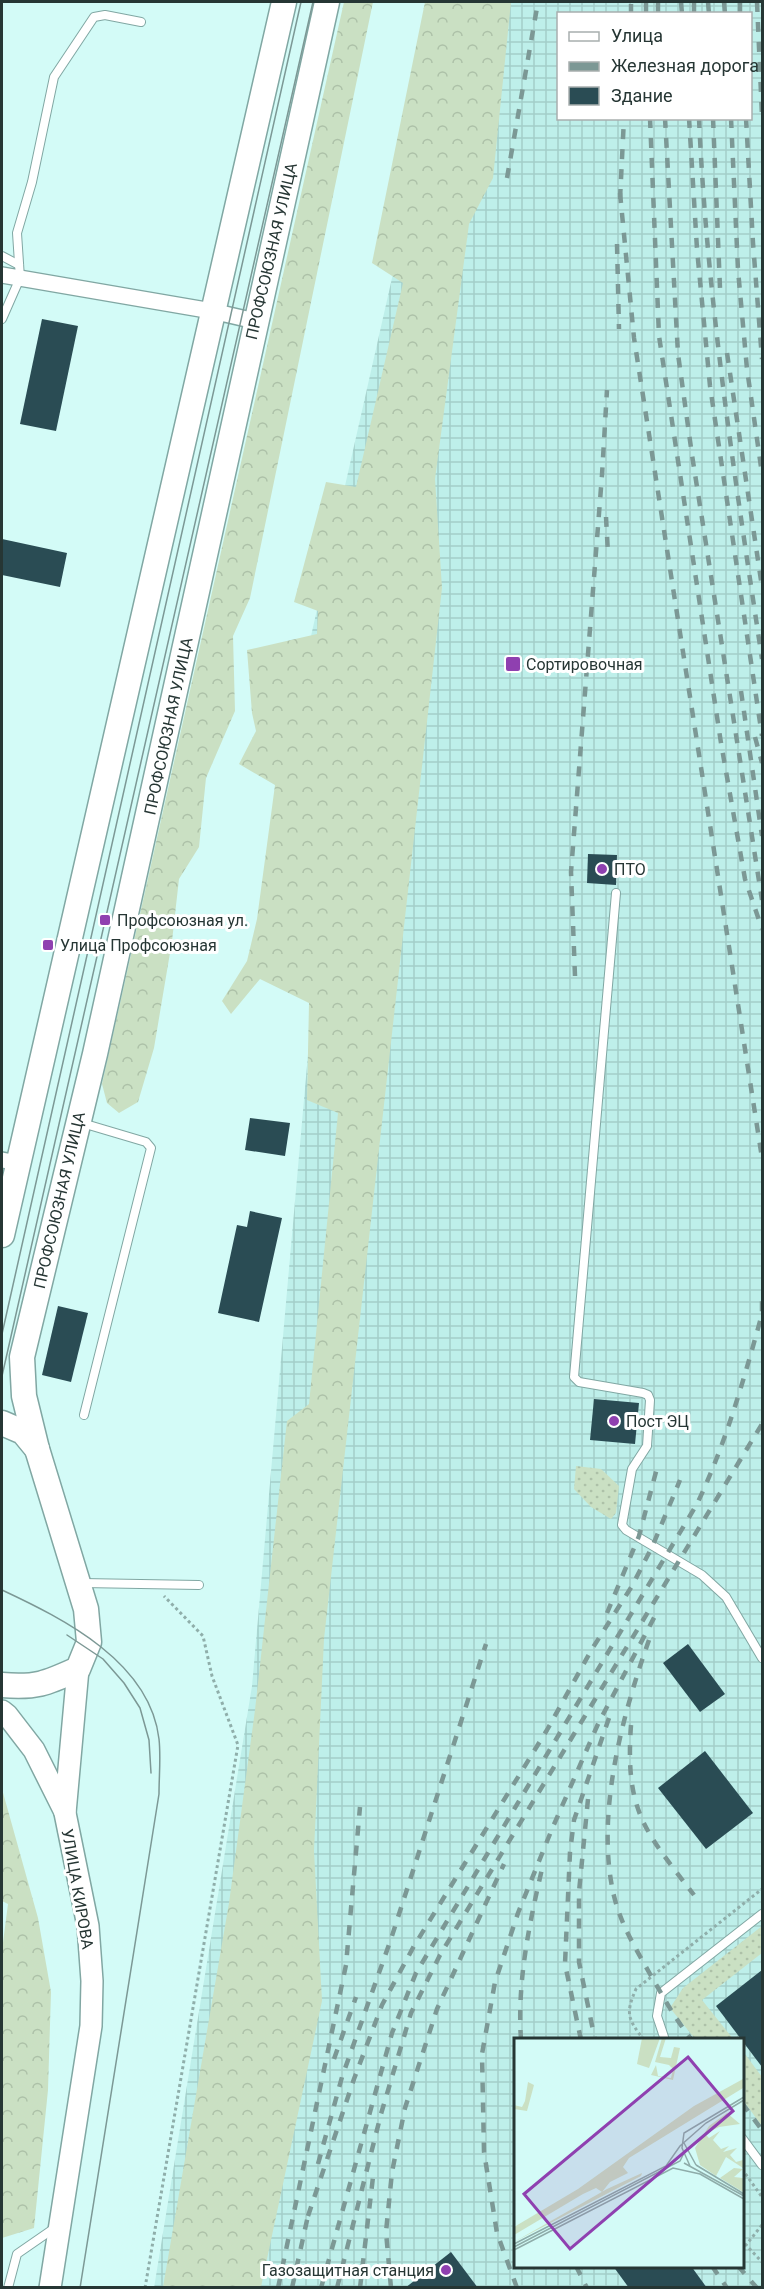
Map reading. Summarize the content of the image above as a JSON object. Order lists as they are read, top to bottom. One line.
{"streets":{"main road":["ПРОФСОЮЗНАЯ УЛИЦА","УЛИЦА КИРОВА"]},"crossings":[["ПРОФСОЮЗНАЯ УЛИЦА","УЛИЦА КИРОВА"]],"places":{"transit":["Сортировочная","Профсоюзная ул.","Улица Профсоюзная"],"other":["ПТО","Пост ЭЦ","Газозащитная станция"]},"legend":["Улица","Железная дорога","Здание"]}
